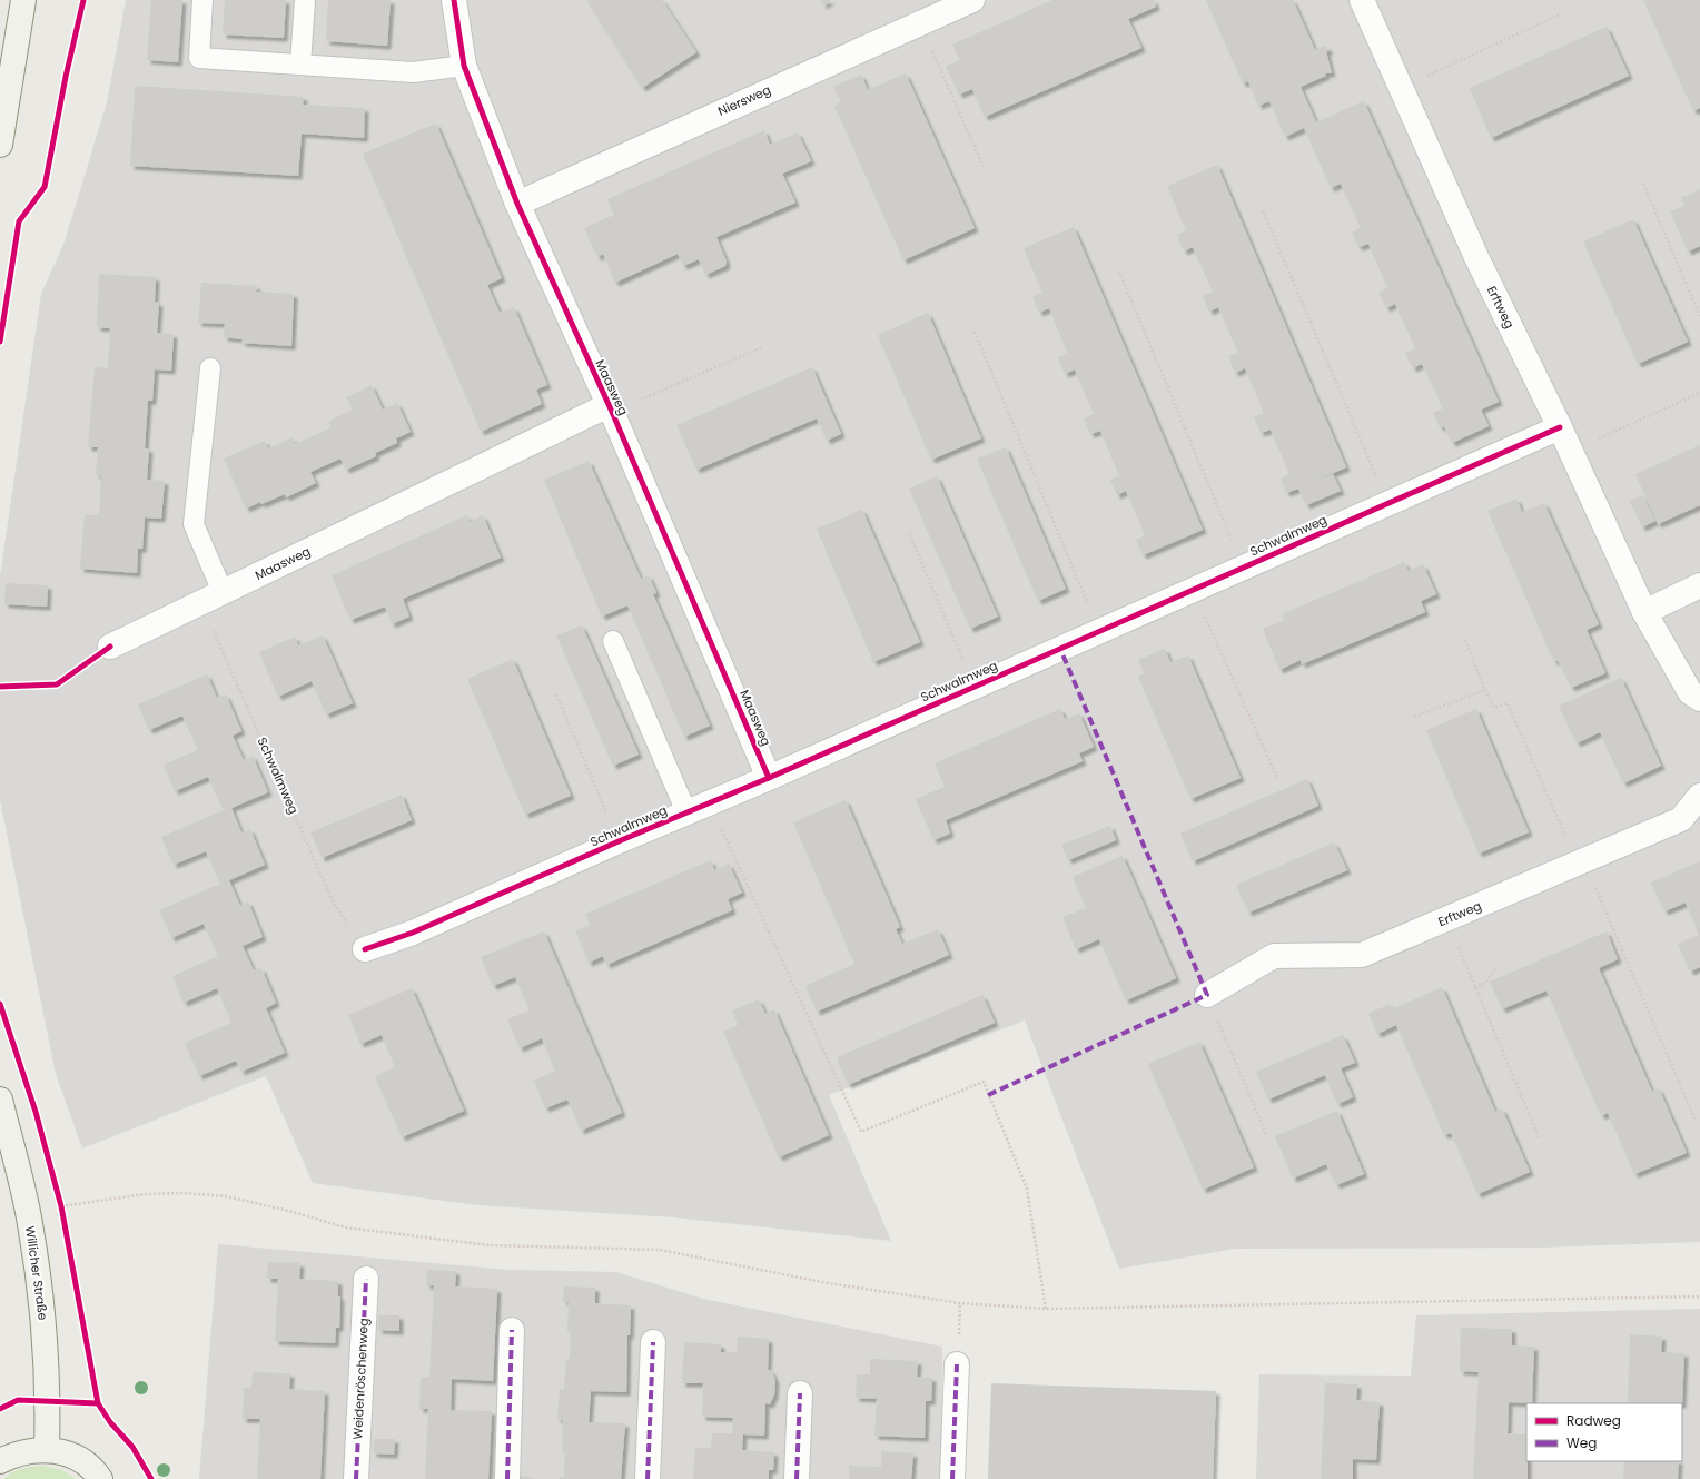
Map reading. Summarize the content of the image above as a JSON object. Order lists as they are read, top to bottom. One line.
{"streets":{"street":["Niersweg","Erftweg","Maasweg","Schwalmweg","Willicher Straße","Weidenröschenweg"]},"crossings":[["Niersweg","Maasweg"],["Erftweg","Schwalmweg"],["Maasweg","Schwalmweg"]],"legend":["Radweg","Weg"]}
